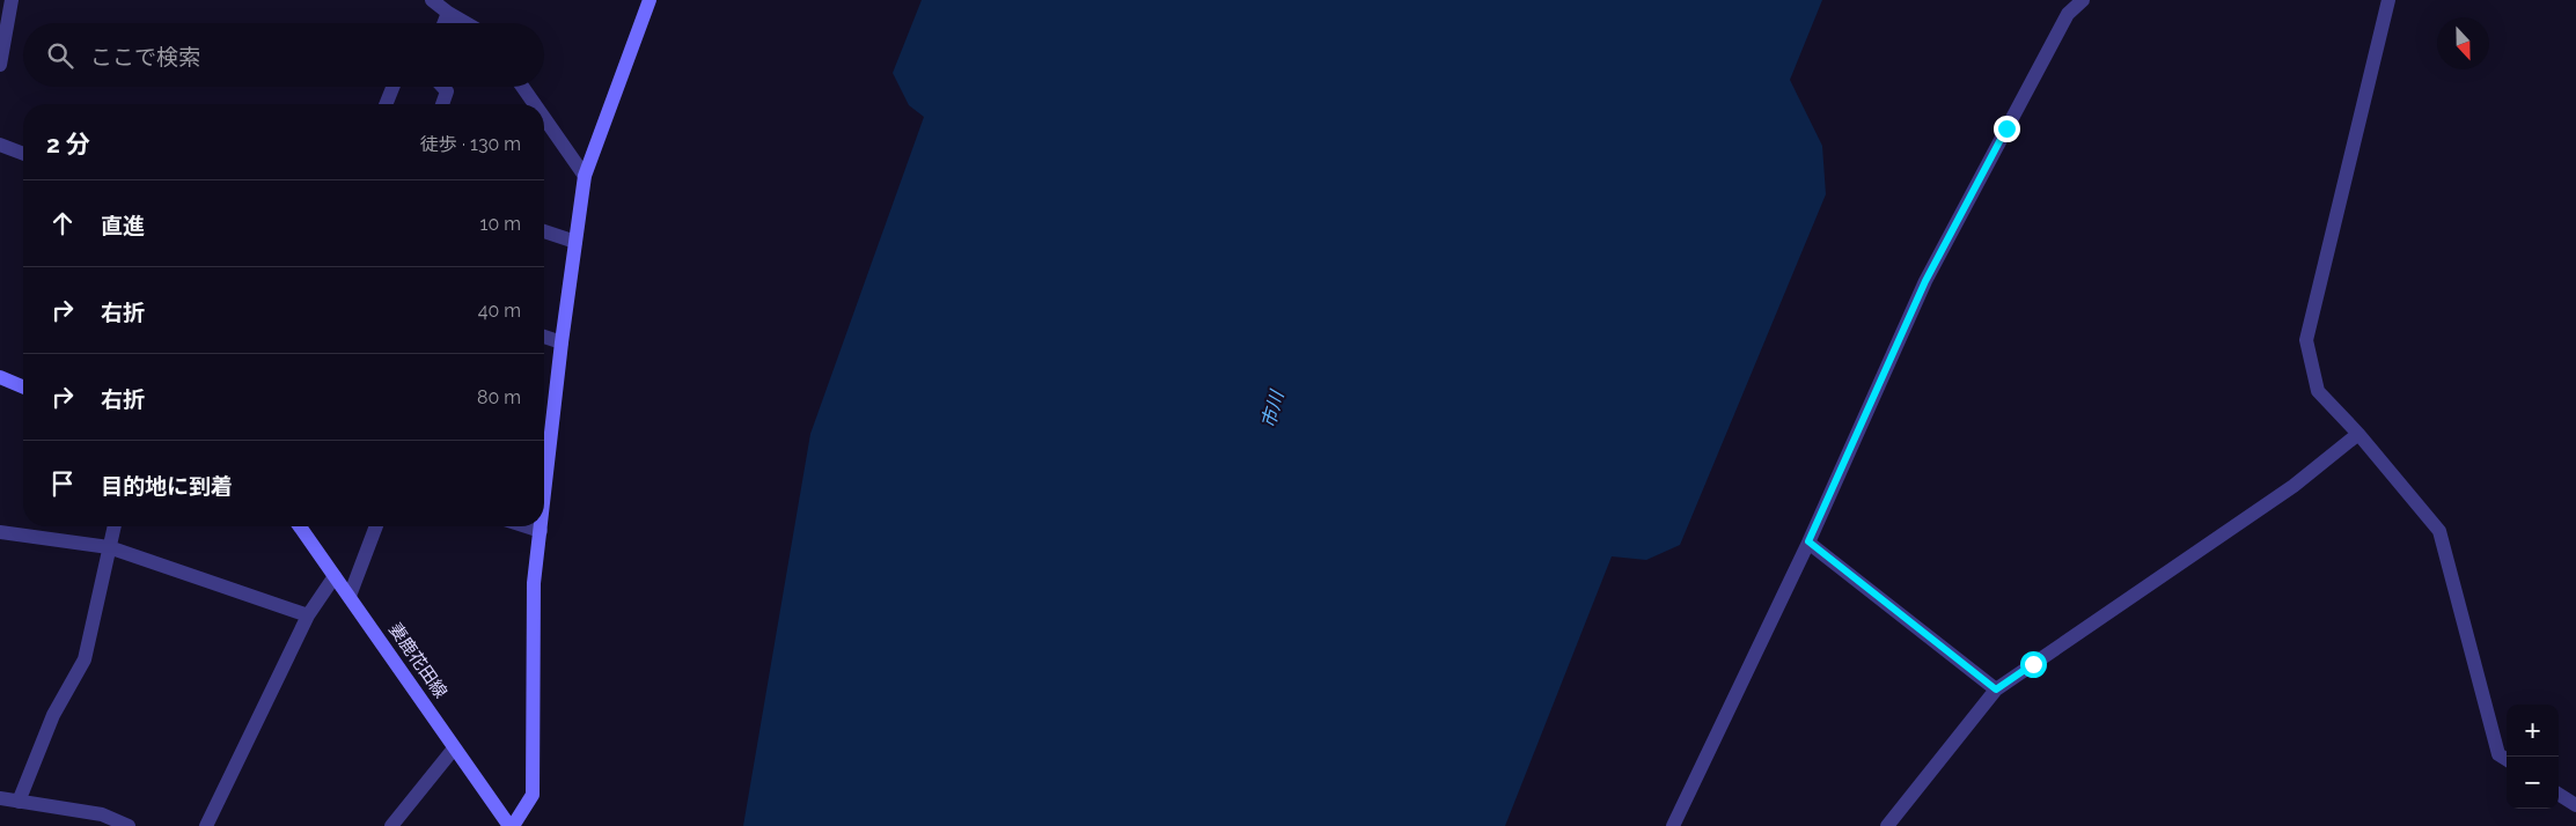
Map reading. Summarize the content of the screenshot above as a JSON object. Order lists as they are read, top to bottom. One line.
{"streets":{"street":["妻鹿花田線"]},"water":["市川"],"north":"bottom","page":{"search":"ここで検索","heading":["2 分","徒歩 · 130 m"],"list":[["直進","10 m"],["右折","40 m"],["右折","80 m"],"目的地に到着"],"map_buttons":["+","−"]}}
